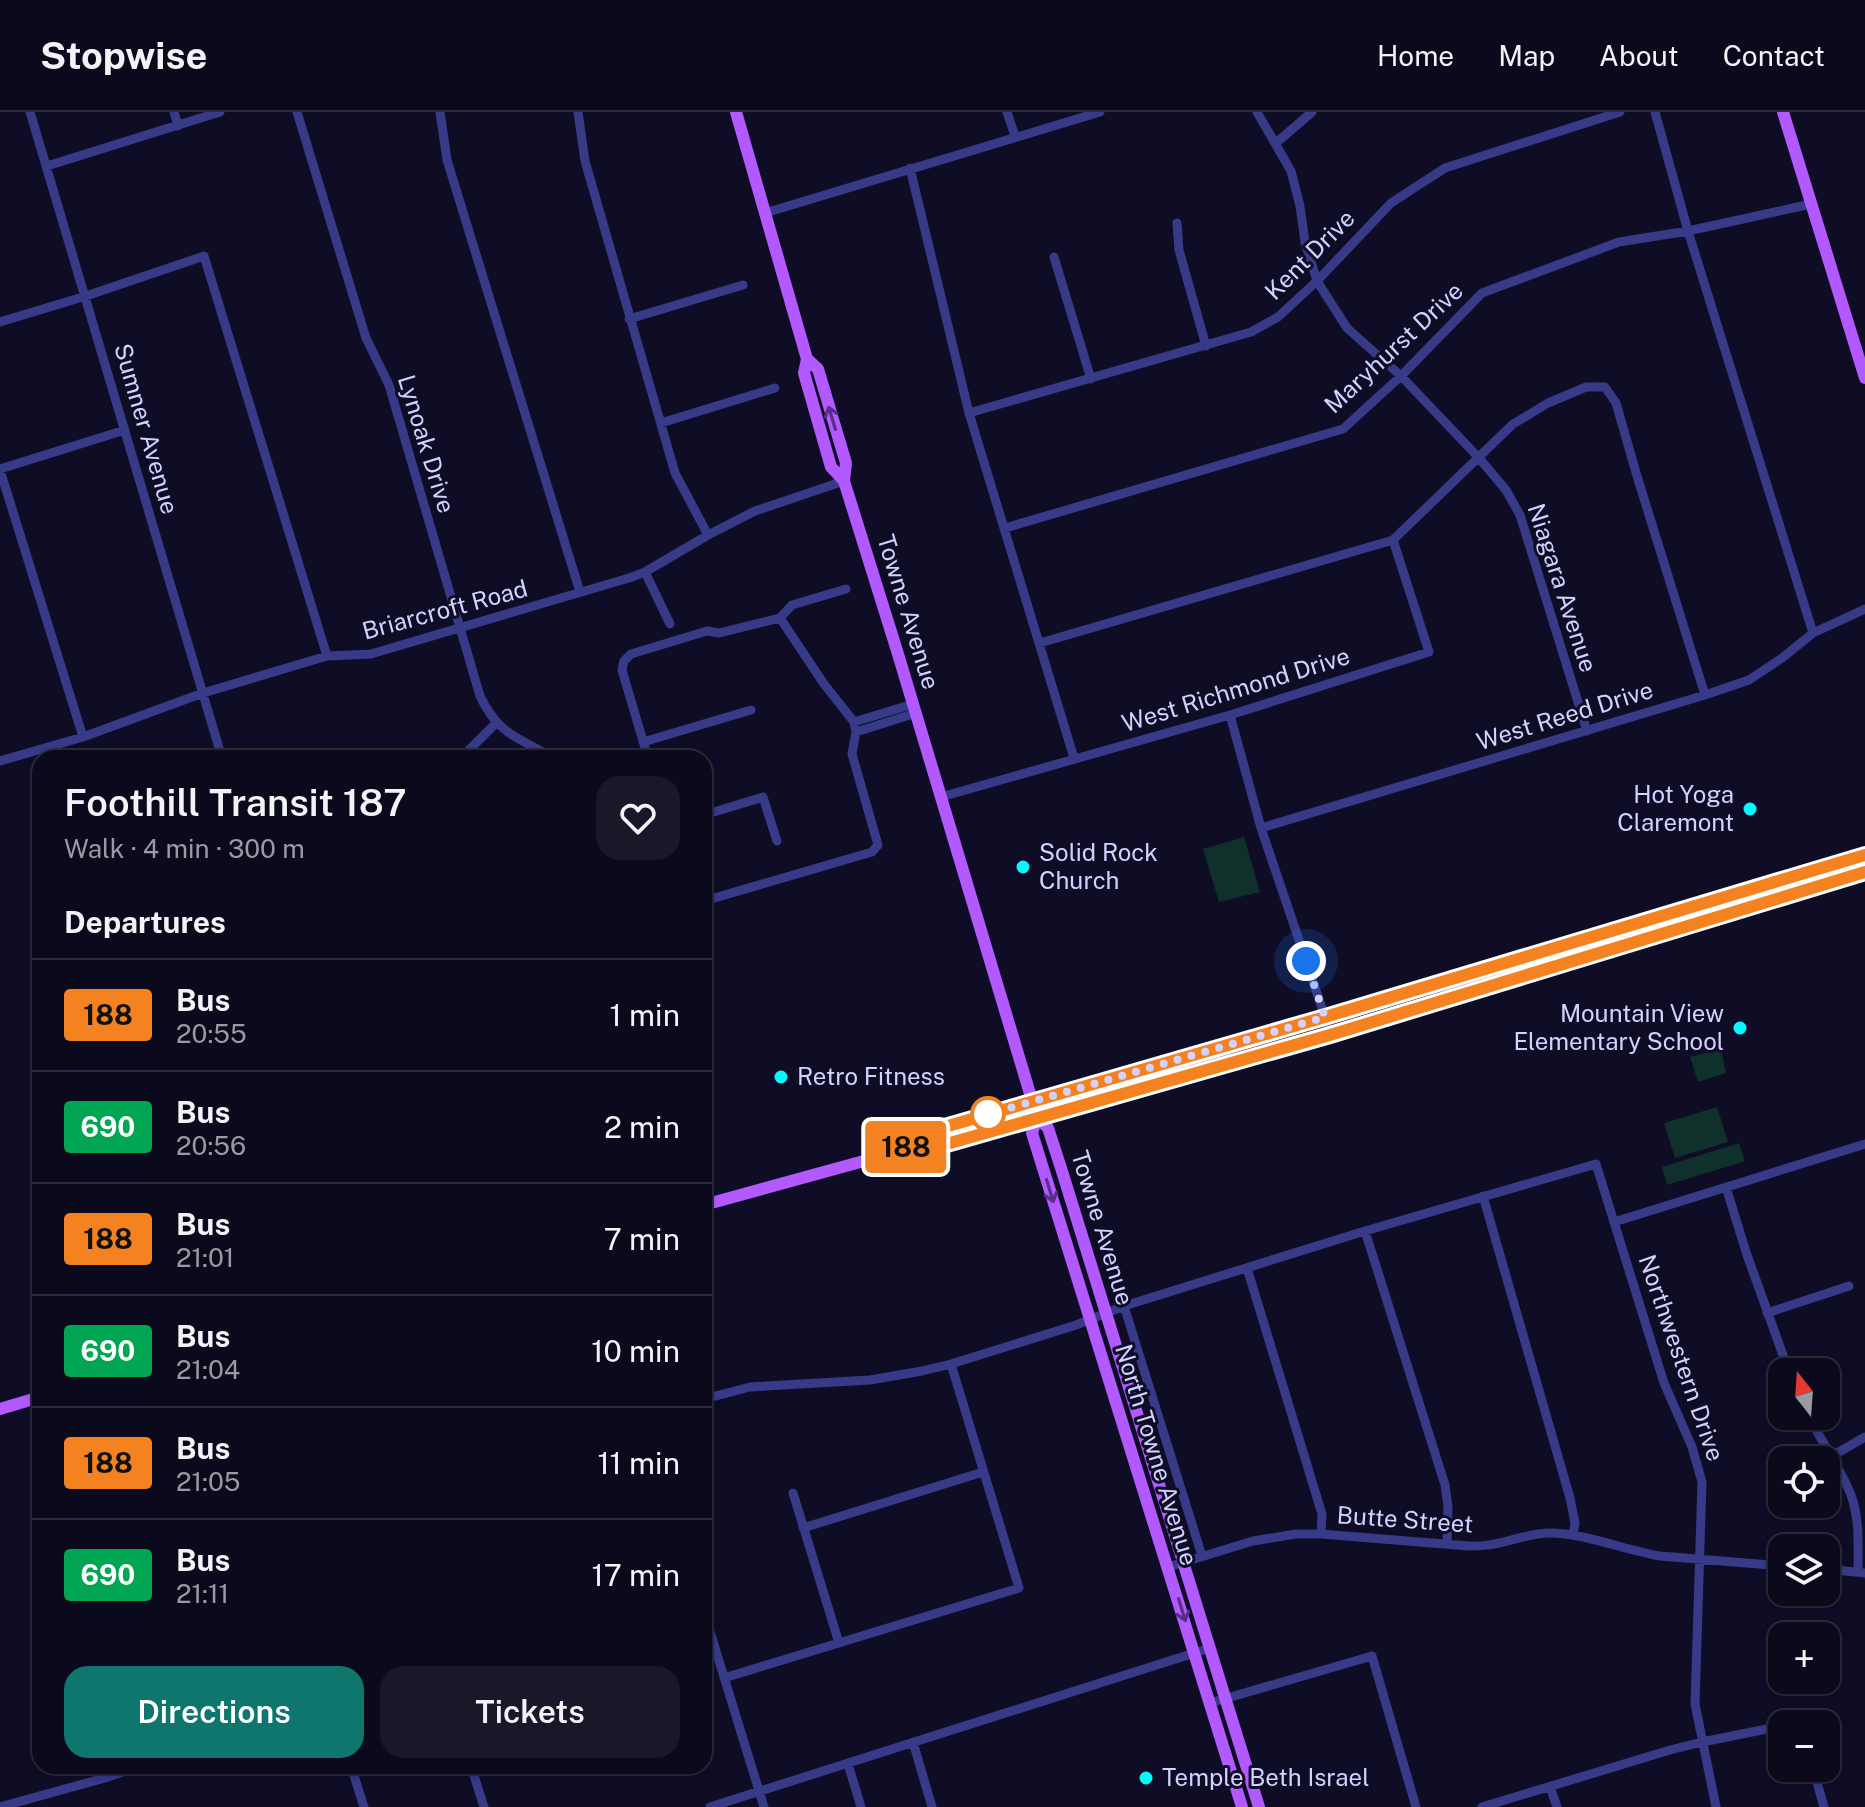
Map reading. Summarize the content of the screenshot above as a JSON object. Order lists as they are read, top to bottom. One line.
{"streets":{"main road":["Towne Avenue","North Towne Avenue"],"street":["Kent Drive","Maryhurst Drive","Sumner Avenue","Lynoak Drive","Niagara Avenue","Briarcroft Road","West Richmond Drive","West Reed Drive","Northwestern Drive","Butte Street"]},"crossings":[["Kent Drive","Niagara Avenue"],["Maryhurst Drive","Niagara Avenue"],["Sumner Avenue","Briarcroft Road"],["Lynoak Drive","Briarcroft Road"],["Niagara Avenue","West Reed Drive"],["Briarcroft Road","Towne Avenue"],["Towne Avenue","West Richmond Drive"],["Towne Avenue","North Towne Avenue"],["Towne Avenue","Butte Street"],["Northwestern Drive","Butte Street"],["North Towne Avenue","Butte Street"]],"one_way":["North Towne Avenue"],"places":["Hot Yoga Claremont","Solid Rock Church","Mountain View Elementary School","Retro Fitness","Temple Beth Israel"],"lines":["bus line 188"],"north":"top","page":{"header":"Stopwise","nav":["Home","Map","About","Contact"],"on_map":"188","heading":[["Foothill Transit 187","Walk · 4 min · 300 m"],"Departures"],"list":[{"mark":"188","name":"Bus","note":"20:55","value":"1 min"},{"mark":"690","name":"Bus","note":"20:56","value":"2 min"},{"mark":"188","name":"Bus","note":"21:01","value":"7 min"},{"mark":"690","name":"Bus","note":"21:04","value":"10 min"},{"mark":"188","name":"Bus","note":"21:05","value":"11 min"},{"mark":"690","name":"Bus","note":"21:11","value":"17 min"}],"map_buttons":["+","−"],"buttons":["Directions","Tickets"]}}
